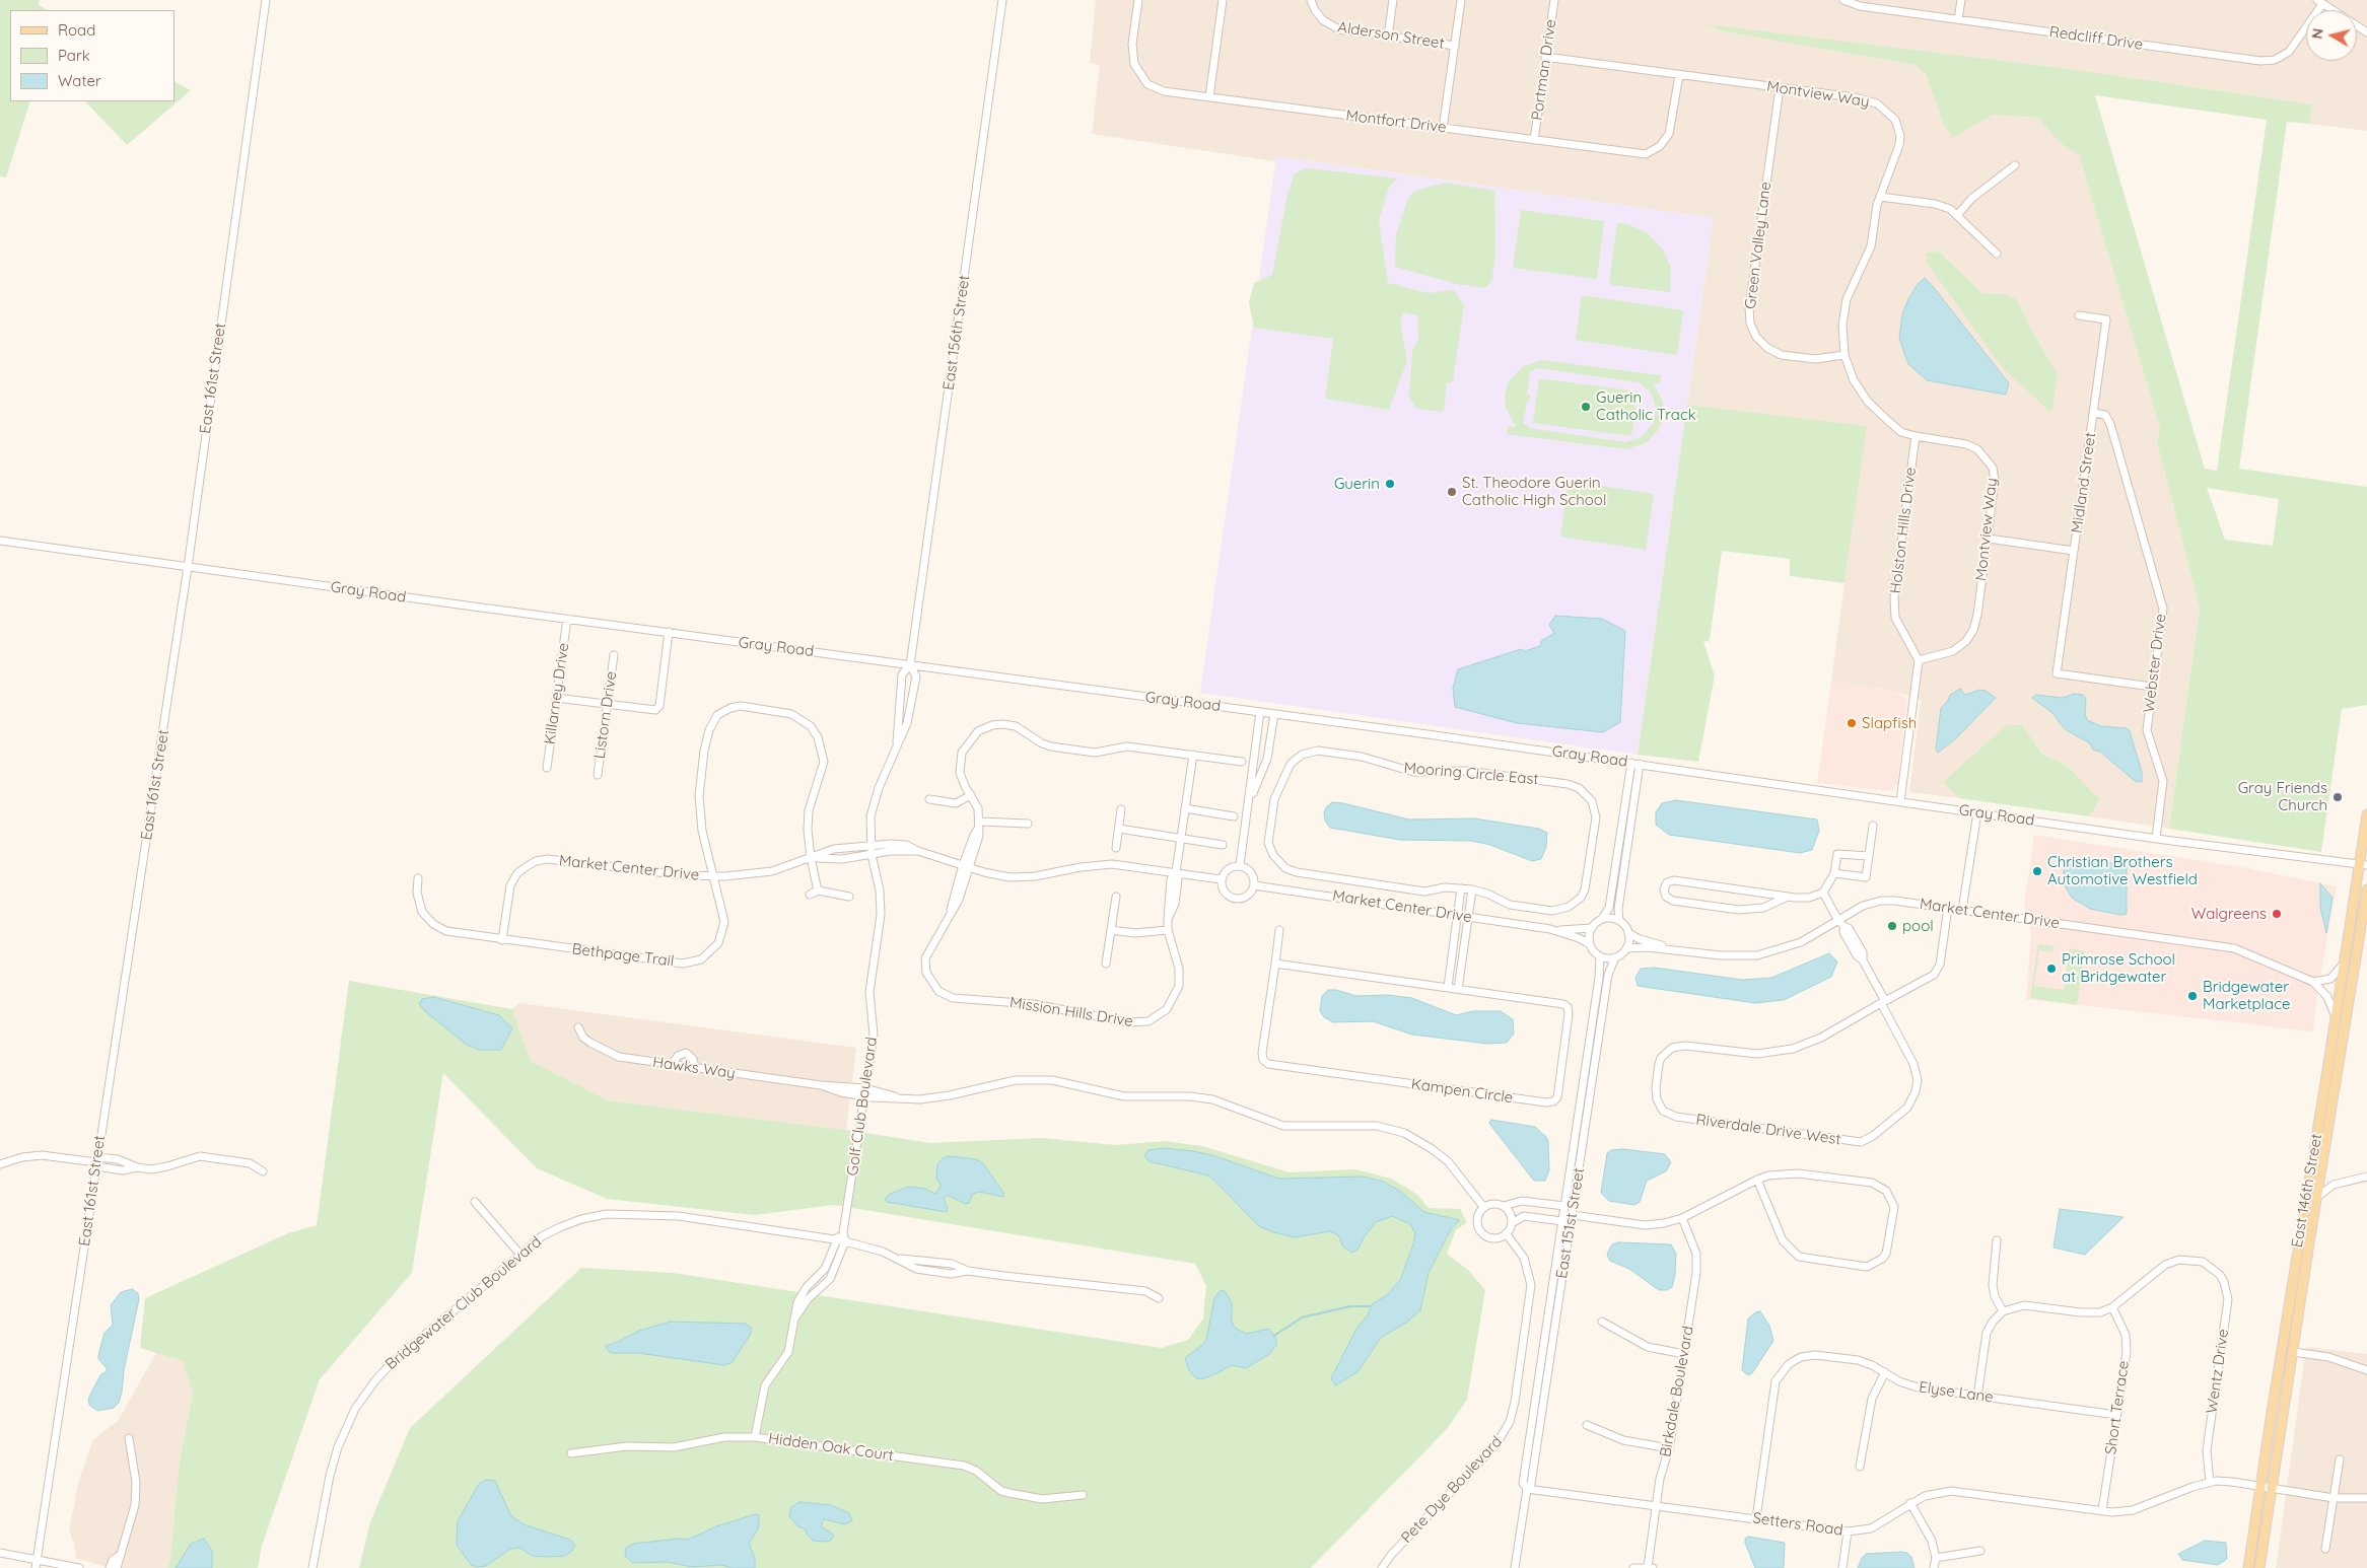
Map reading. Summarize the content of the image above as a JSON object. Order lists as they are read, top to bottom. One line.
{"streets":{"main road":["East 146th Street"],"street":["Alderson Street","Redcliff Drive","Portman Drive","Montview Way","Montfort Drive","Green Valley Lane","East 156th Street","East 161st Street","Midland Street","Holston Hills Drive","Gray Road","Webster Drive","Killarney Drive","Listorn Drive","Mooring Circle East","Market Center Drive","Bethpage Trail","Mission Hills Drive","Hawks Way","Kampen Circle","Golf Club Boulevard","Riverdale Drive West","East 151st Street","Bridgewater Club Boulevard","Wentz Drive","Birkdale Boulevard","Elyse Lane","Short Terrace","Hidden Oak Court","Pete Dye Boulevard","Setters Road"]},"crossings":[["Portman Drive","Montview Way"],["Portman Drive","Montfort Drive"],["Montview Way","Montfort Drive"],["Montview Way","Green Valley Lane"],["Montview Way","Holston Hills Drive"],["East 156th Street","Gray Road"],["East 156th Street","Golf Club Boulevard"],["East 161st Street","Gray Road"],["Midland Street","Webster Drive"],["Gray Road","Webster Drive"],["Gray Road","Killarney Drive"],["Gray Road","Golf Club Boulevard"],["Gray Road","East 146th Street"],["Market Center Drive","Bethpage Trail"],["Market Center Drive","Mission Hills Drive"],["Market Center Drive","Golf Club Boulevard"],["Market Center Drive","East 146th Street"],["Market Center Drive","East 151st Street"],["Hawks Way","Golf Club Boulevard"],["Hawks Way","Pete Dye Boulevard"],["Golf Club Boulevard","Bridgewater Club Boulevard"],["East 146th Street","Setters Road"],["East 151st Street","Setters Road"],["Wentz Drive","Short Terrace"],["Wentz Drive","Setters Road"],["Birkdale Boulevard","Setters Road"],["Elyse Lane","Short Terrace"],["Elyse Lane","Setters Road"],["Short Terrace","Setters Road"]],"places":["Guerin Catholic Track","Guerin","St. Theodore Guerin Catholic High School","Slapfish","Gray Friends Church","Christian Brothers Automotive Westfield","Walgreens","pool","Primrose School at Bridgewater","Bridgewater Marketplace"],"legend":["Road","Park","Water"],"north":"left"}
